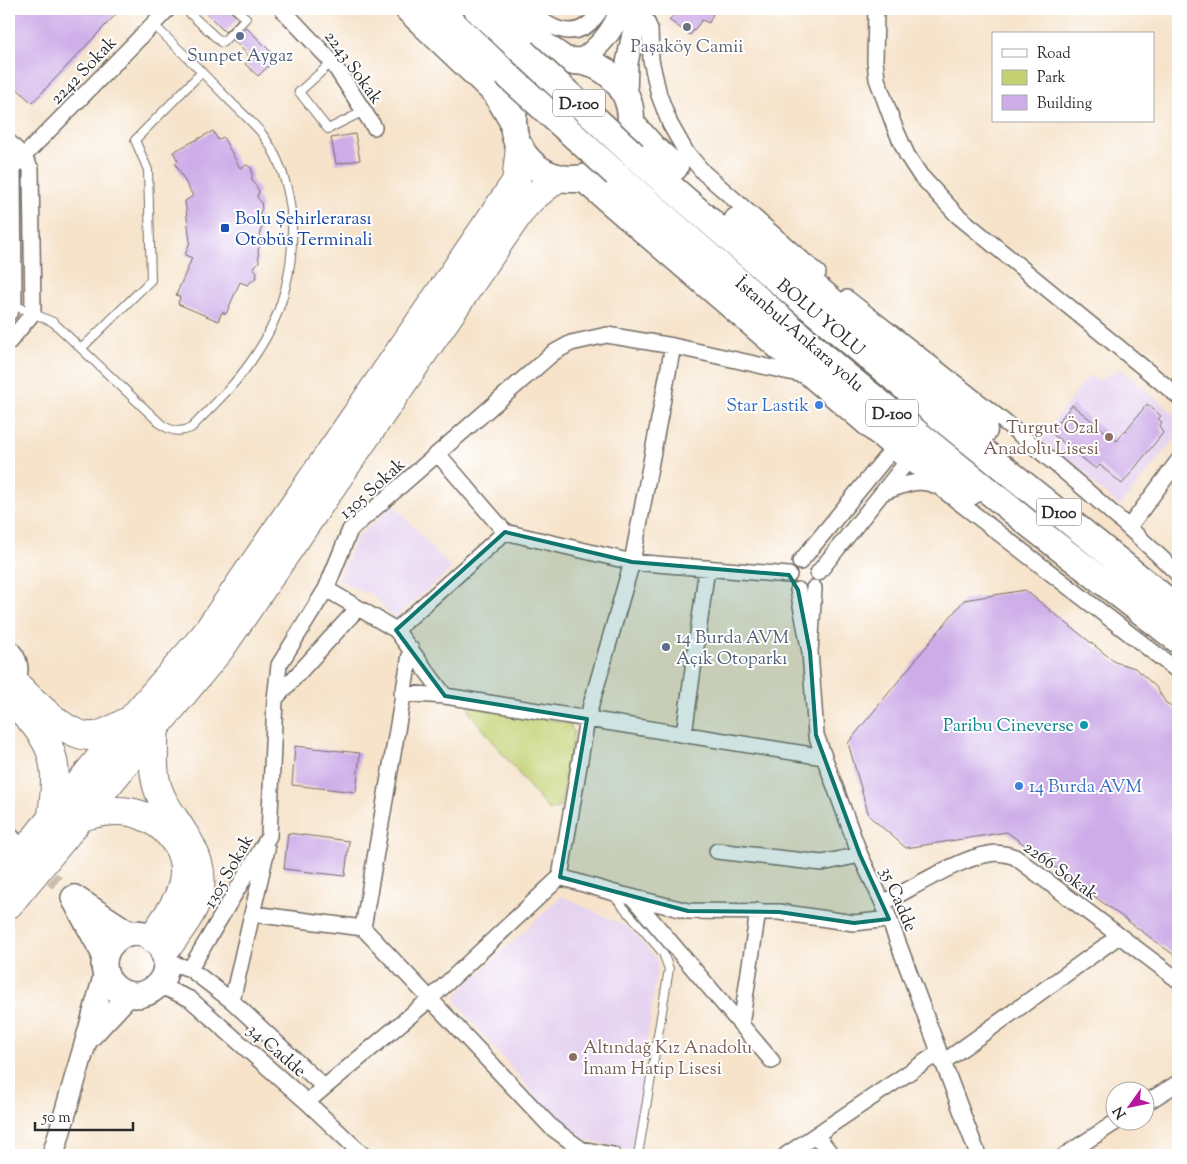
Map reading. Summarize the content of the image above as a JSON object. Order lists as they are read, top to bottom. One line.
{"streets":{"highway":["D-100","BOLU YOLU","İstanbul-Ankara yolu","D100"],"street":["2243 Sokak","2242 Sokak","1305 Sokak","2266 Sokak","35 Cadde","34 Cadde"]},"crossings":[["2266 Sokak","35 Cadde"]],"places":{"other":["Paşaköy Camii","Sunpet Aygaz","Star Lastik","Turgut Özal Anadolu Lisesi","14 Burda AVM Açık Otoparkı","Paribu Cineverse","14 Burda AVM","Altındağ Kız Anadolu İmam Hatip Lisesi"],"transit":["Bolu Şehirlerarası Otobüs Terminali"]},"legend":["Road","Park","Building"],"scale_bar":"50 m","north":"bottom left"}
